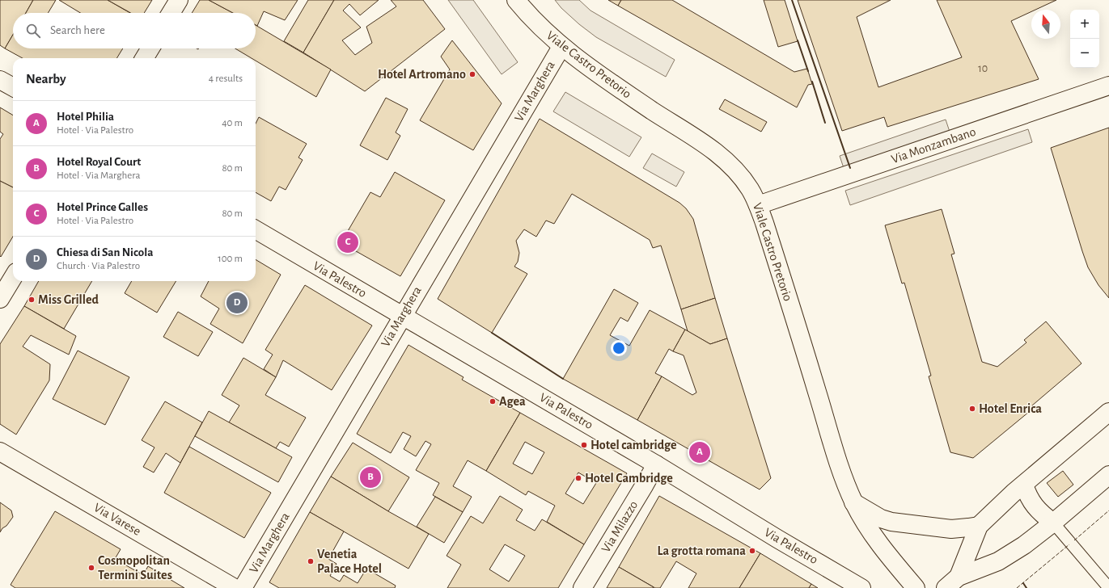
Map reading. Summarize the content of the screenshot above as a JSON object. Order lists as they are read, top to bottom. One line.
{"streets":{"street":["Viale Castro Pretorio","Via Marghera","Via Monzambano","Via Palestro","Via Varese","Via Milazzo"]},"crossings":[["Viale Castro Pretorio","Via Marghera"],["Viale Castro Pretorio","Via Monzambano"],["Via Marghera","Via Palestro"],["Via Palestro","Via Milazzo"]],"places":["Hotel Artromano","Miss Grilled","Agea","Hotel Enrica","Hotel cambridge","Hotel Cambridge","La grotta romana","Venetia Palace Hotel","Cosmopolitan Termini Suites"],"house_numbers":["10"],"north":"top","page":{"map_buttons":["+","−"],"search":"Search here","heading":["Nearby","4 results"],"list":[{"mark":"A","name":"Hotel Philia","note":"Hotel · Via Palestro","value":"40 m"},{"mark":"B","name":"Hotel Royal Court","note":"Hotel · Via Marghera","value":"80 m"},{"mark":"C","name":"Hotel Prince Galles","note":"Hotel · Via Palestro","value":"80 m"},{"mark":"D","name":"Chiesa di San Nicola","note":"Church · Via Palestro","value":"100 m"}],"pins":["C","D","A","B"]}}
